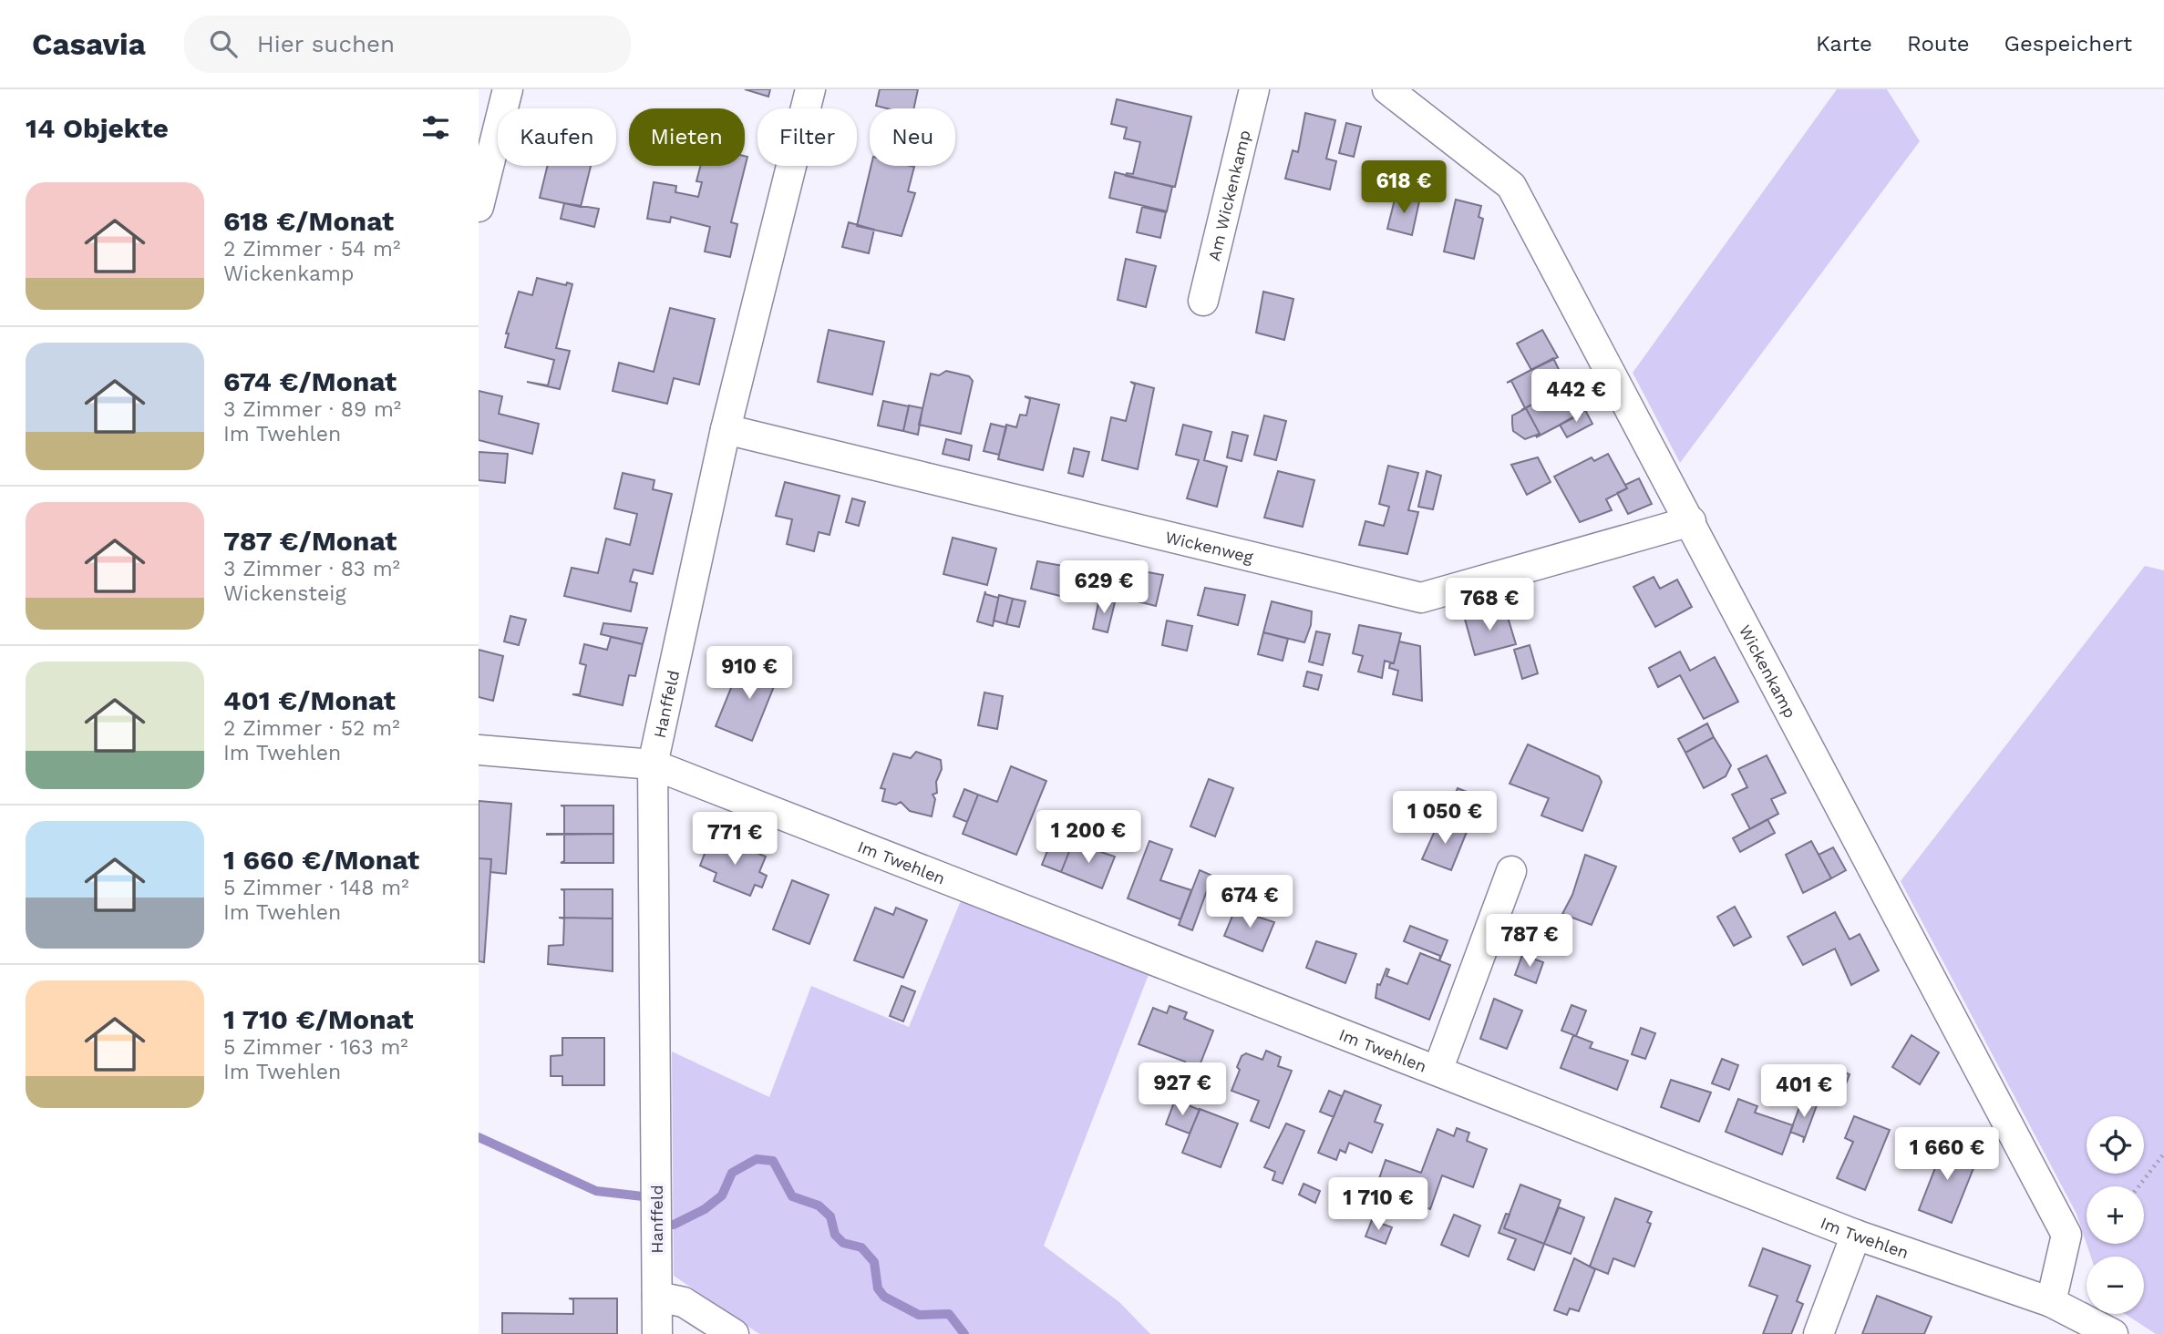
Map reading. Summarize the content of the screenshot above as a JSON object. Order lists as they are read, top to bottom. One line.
{"streets":{"street":["Am Wickenkamp","Wickenweg","Wickenkamp","Hanffeld","Im Twehlen"]},"crossings":[["Wickenweg","Wickenkamp"],["Wickenweg","Hanffeld"],["Wickenkamp","Im Twehlen"],["Hanffeld","Im Twehlen"]],"page":{"header":"Casavia","search":"Hier suchen","nav":["Karte","Route","Gespeichert"],"heading":"14 Objekte","chip":["Kaufen","Mieten","Filter","Neu"],"price":["618 €","442 €","629 €","768 €","910 €","1 050 €","1 200 €","771 €","674 €","787 €","927 €","401 €","1 660 €","1 710 €"],"list":[{"name":"618 €/Monat","note":"2 Zimmer · 54 m² · Wickenkamp"},{"name":"674 €/Monat","note":"3 Zimmer · 89 m² · Im Twehlen"},{"name":"787 €/Monat","note":"3 Zimmer · 83 m² · Wickensteig"},{"name":"401 €/Monat","note":"2 Zimmer · 52 m² · Im Twehlen"},{"name":"1 660 €/Monat","note":"5 Zimmer · 148 m² · Im Twehlen"},{"name":"1 710 €/Monat","note":"5 Zimmer · 163 m² · Im Twehlen"}],"map_buttons":["+","−"]}}
